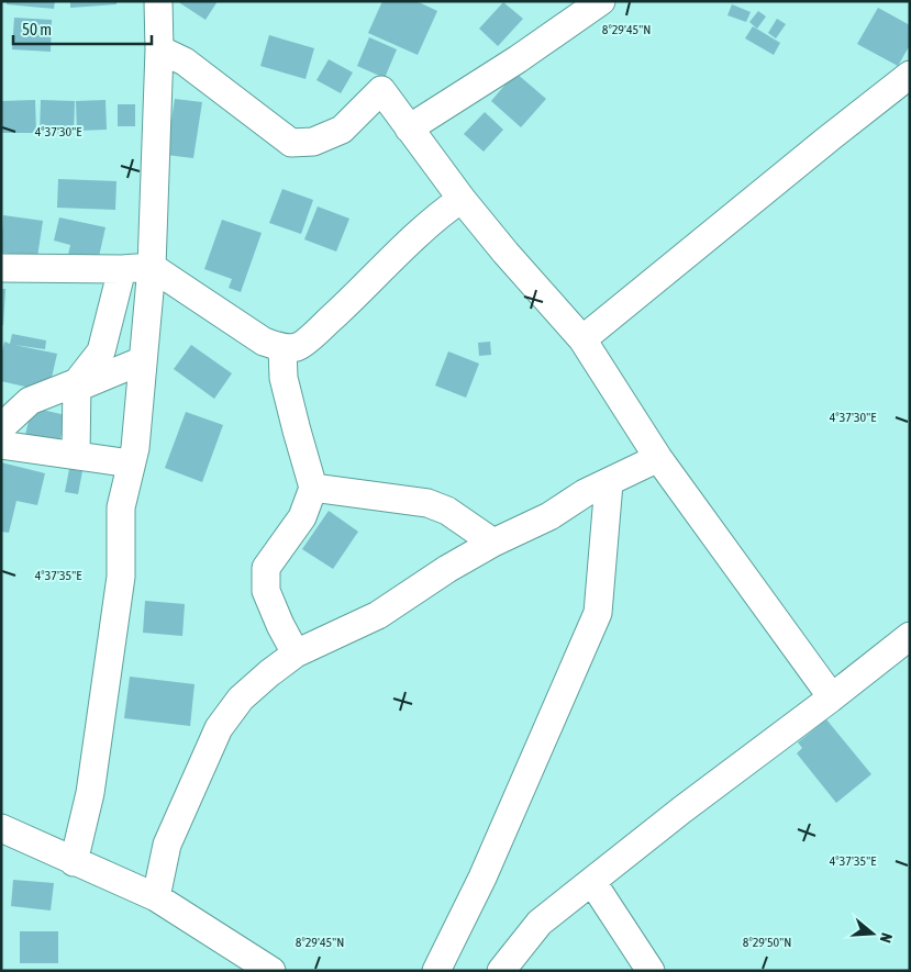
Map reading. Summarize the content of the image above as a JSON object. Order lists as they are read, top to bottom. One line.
{"scale_bar":"50 m","north":"right","coordinates":["8°29'45\"N","4°37'30\"E","4°37'35\"E","8°29'50\"N"]}
